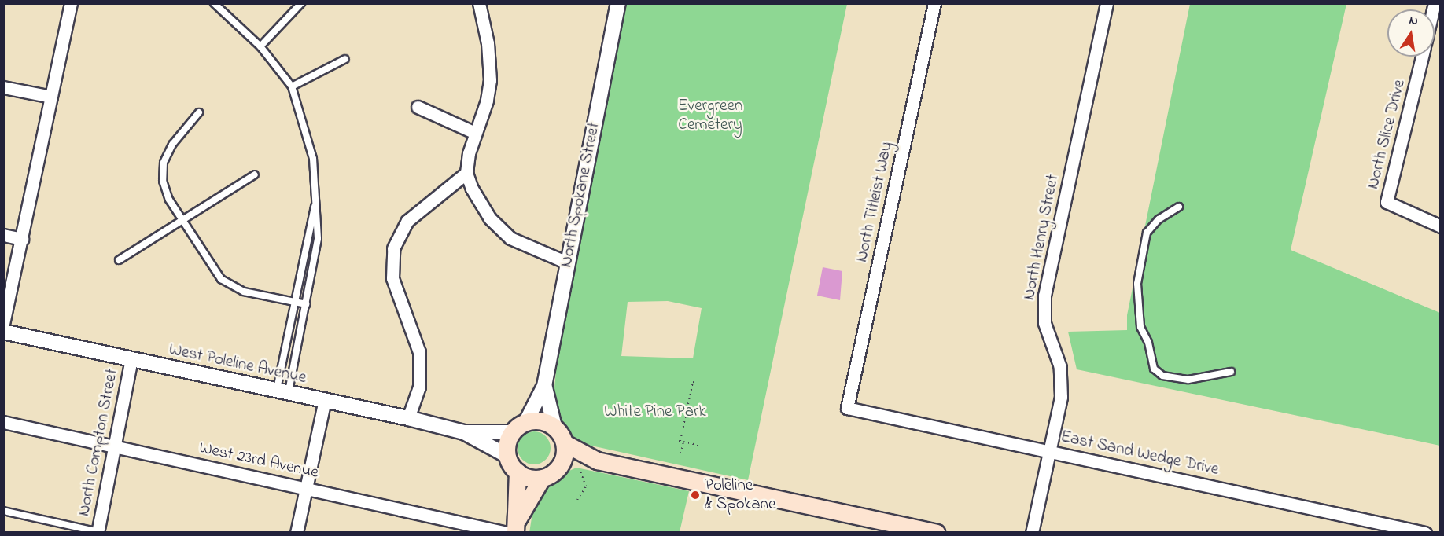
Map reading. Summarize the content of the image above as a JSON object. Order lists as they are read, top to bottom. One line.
{"streets":{"street":["North Slice Drive","North Spokane Street","North Titleist Way","North Henry Street","West Poleline Avenue","North Compton Street","East Sand Wedge Drive","West 23rd Avenue"]},"crossings":[["North Spokane Street","West Poleline Avenue"],["North Titleist Way","East Sand Wedge Drive"],["North Henry Street","East Sand Wedge Drive"],["West Poleline Avenue","North Compton Street"],["North Compton Street","West 23rd Avenue"]],"parks":["Evergreen Cemetery","White Pine Park"],"places":["Poleline & Spokane"],"north":"top"}
